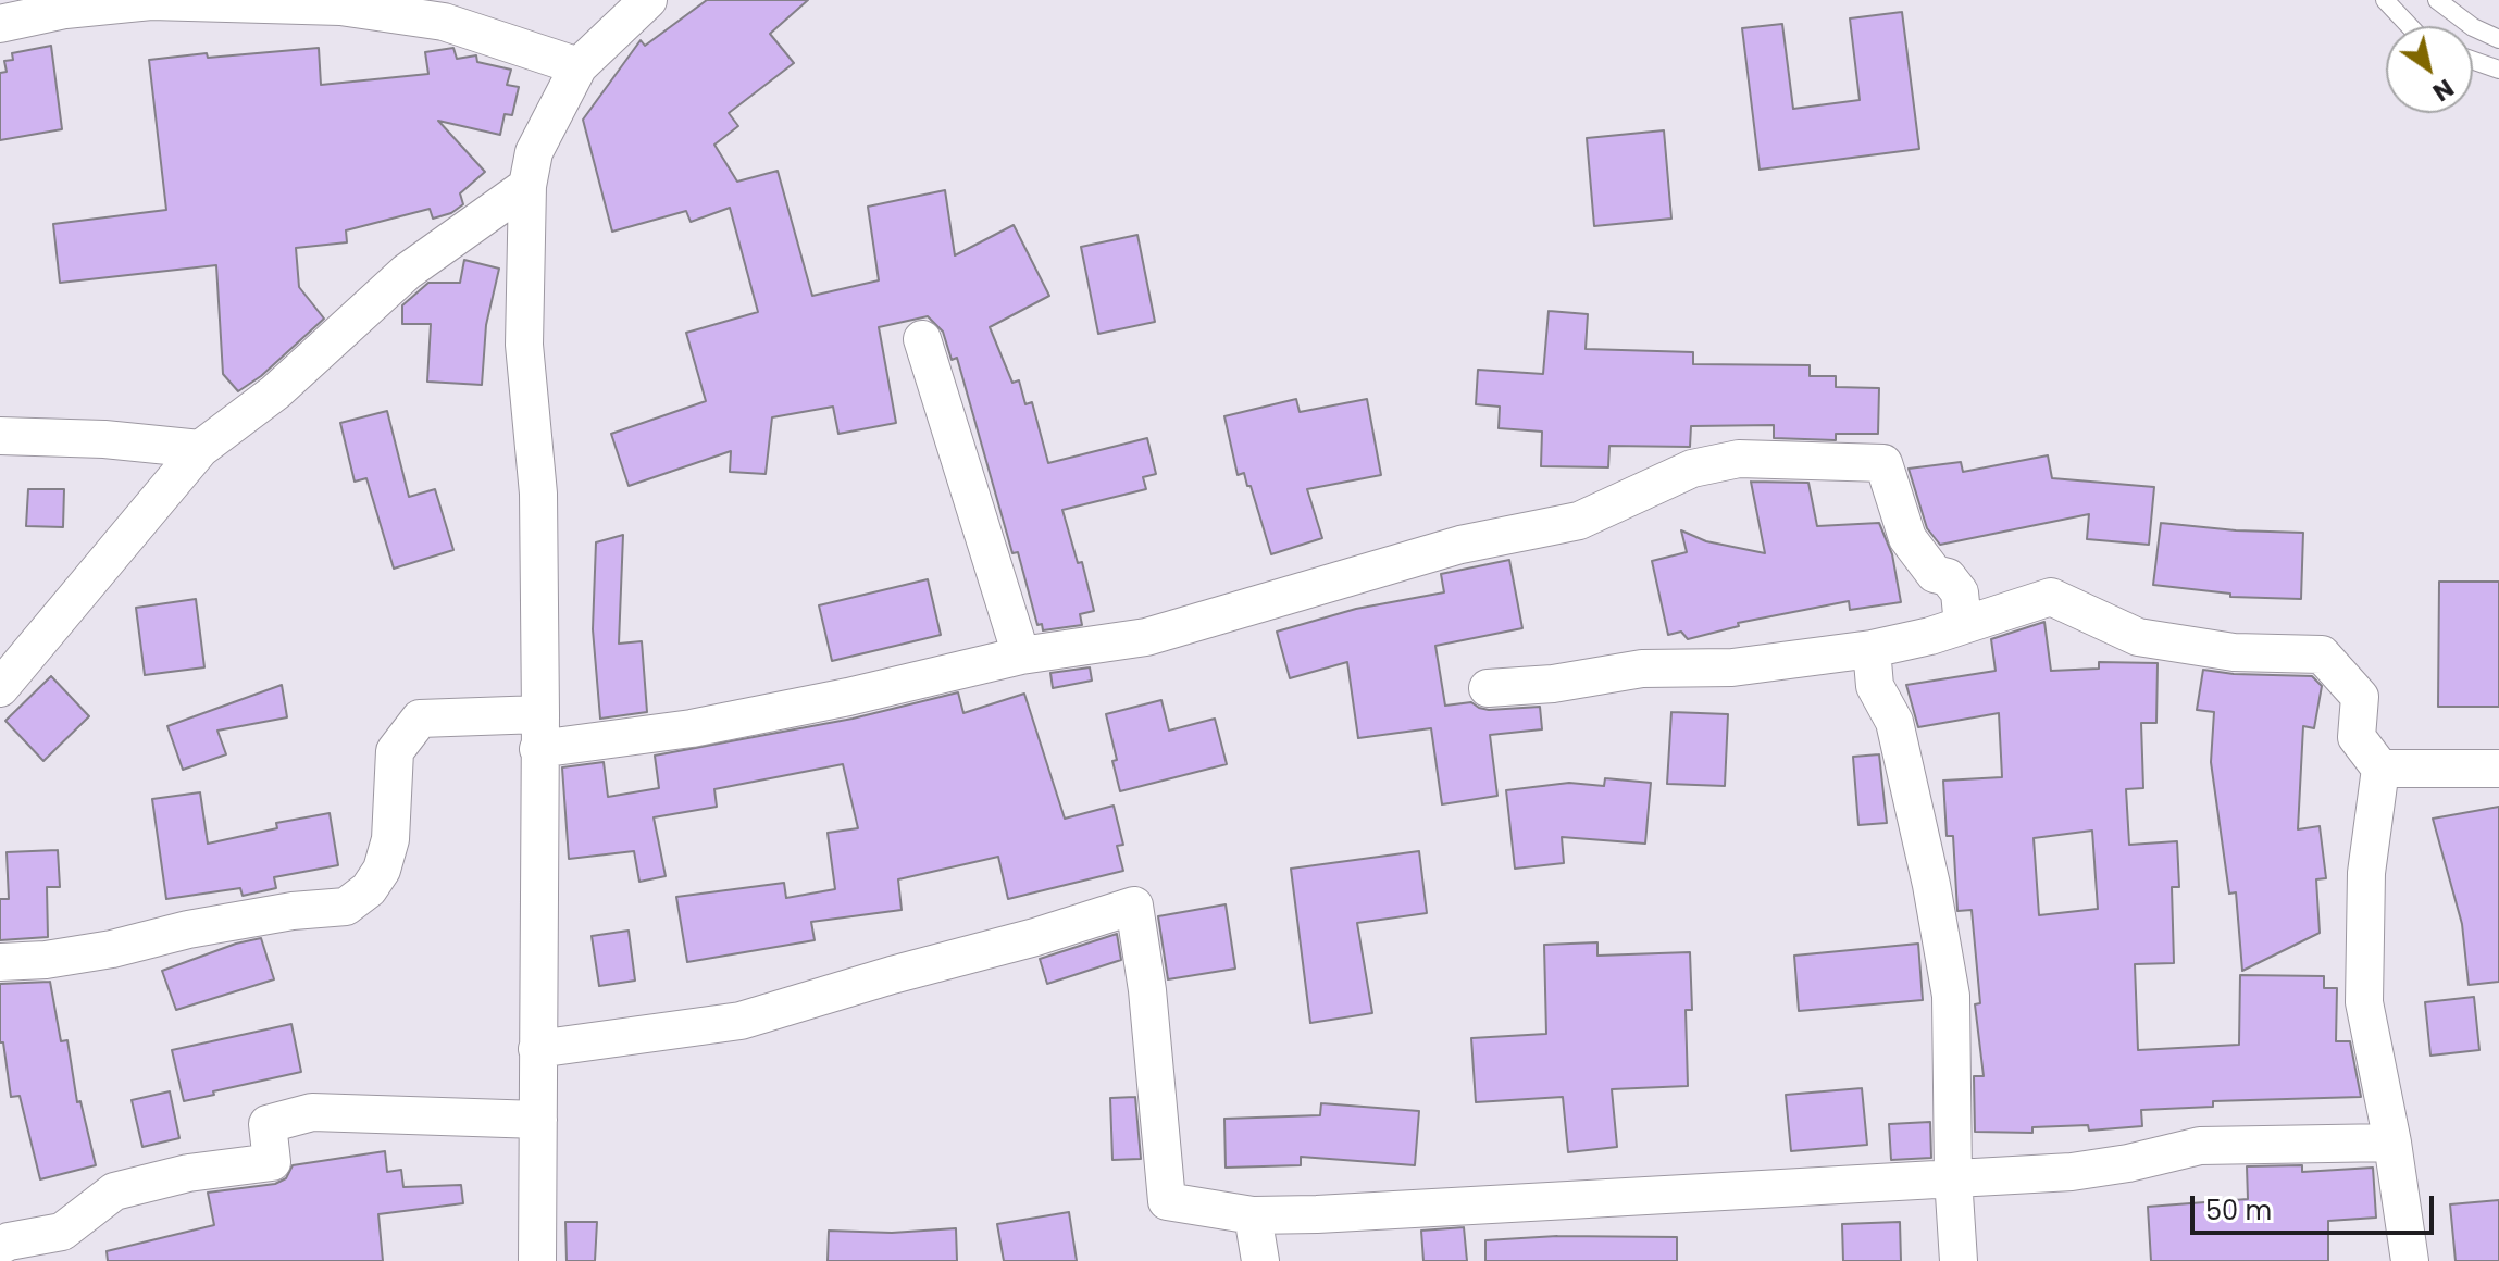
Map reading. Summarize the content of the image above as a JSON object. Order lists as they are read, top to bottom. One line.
{"scale_bar":"50 m","north":"bottom right"}
